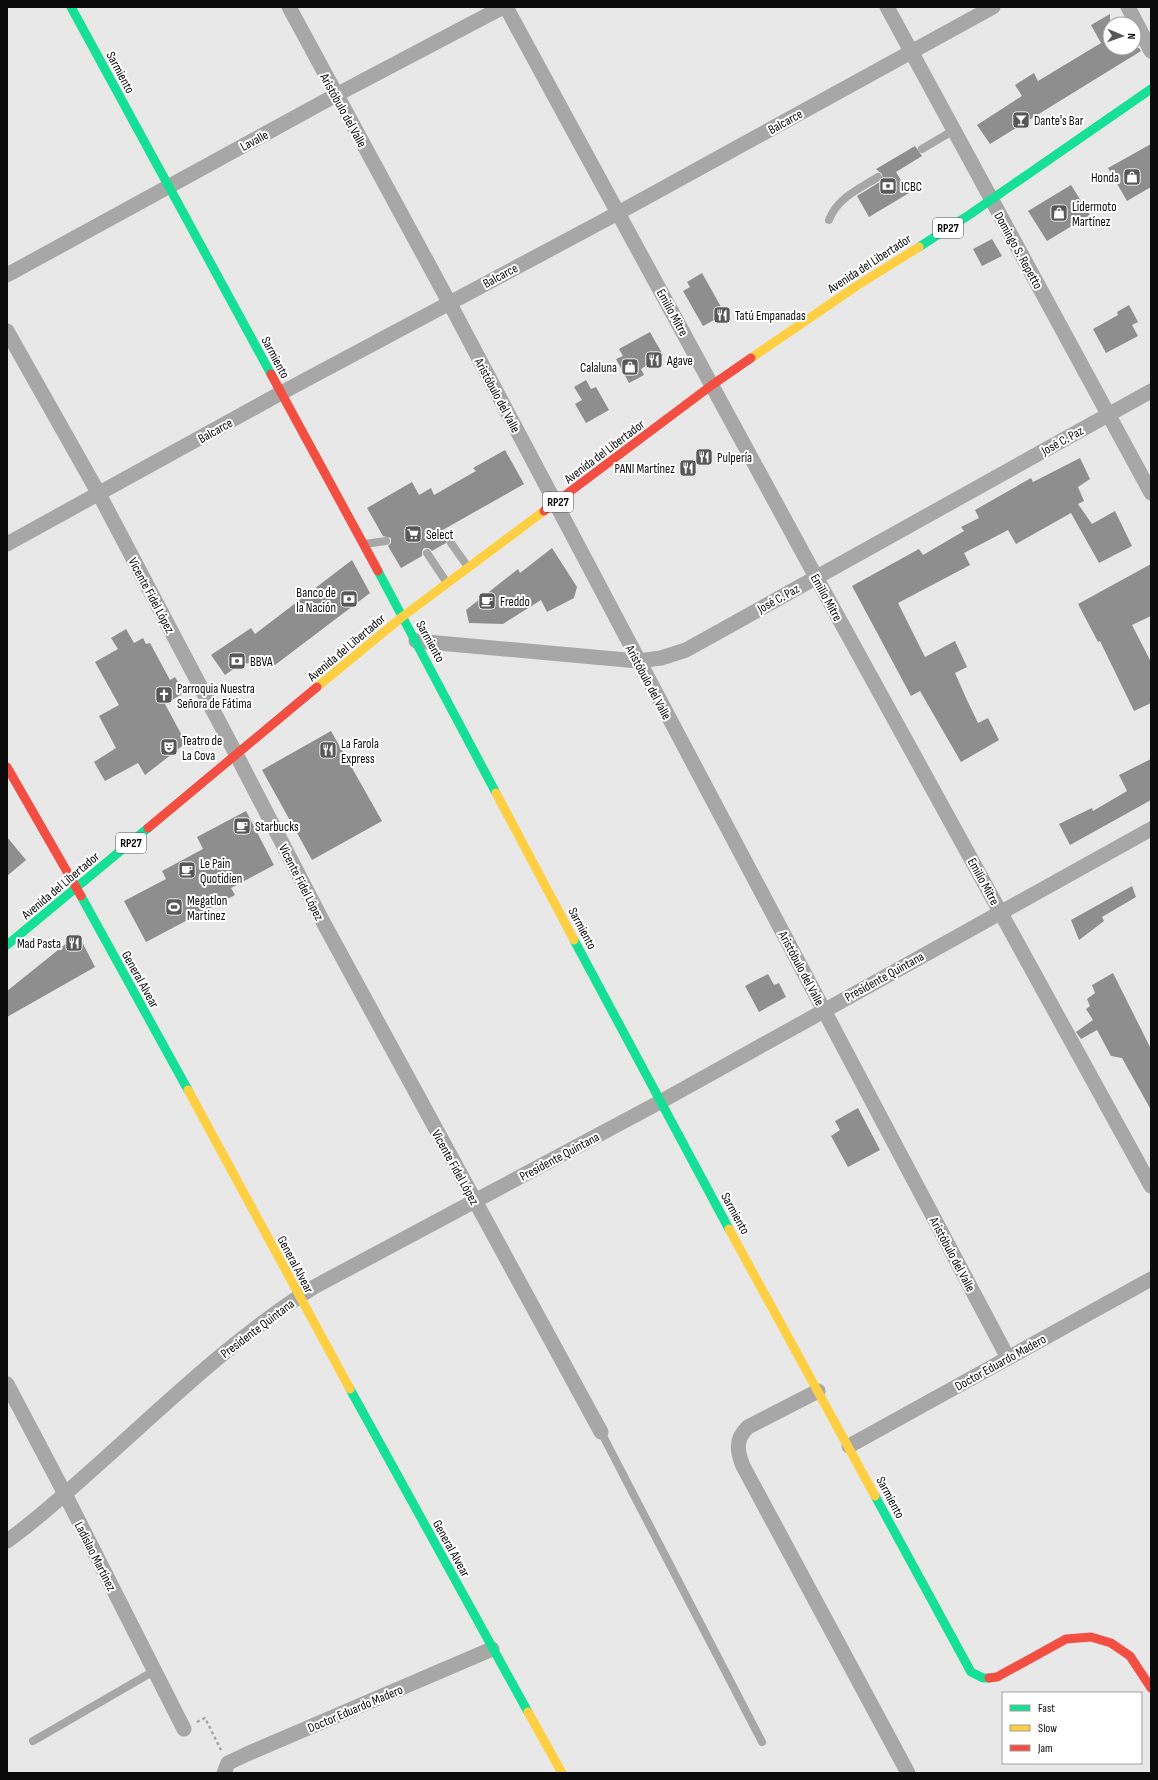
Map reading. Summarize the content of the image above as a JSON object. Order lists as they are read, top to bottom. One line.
{"streets":{"street":["Sarmiento","Aristóbulo del Valle","Balcarce","Lavalle","RP27","Domingo S. Repetto","Avenida del Libertador","Emilio Mitre","José C. Paz","Vicente Fidel López","Presidente Quintana","General Alvear","Doctor Eduardo Madero","Ladislao Martínez"]},"crossings":[["Sarmiento","Balcarce"],["Sarmiento","Lavalle"],["Sarmiento","Avenida del Libertador"],["Sarmiento","José C. Paz"],["Sarmiento","Presidente Quintana"],["Sarmiento","Doctor Eduardo Madero"],["Aristóbulo del Valle","Balcarce"],["Aristóbulo del Valle","Lavalle"],["Aristóbulo del Valle","Avenida del Libertador"],["Aristóbulo del Valle","José C. Paz"],["Aristóbulo del Valle","Presidente Quintana"],["Aristóbulo del Valle","Doctor Eduardo Madero"],["Balcarce","Domingo S. Repetto"],["Balcarce","Emilio Mitre"],["Balcarce","Vicente Fidel López"],["Domingo S. Repetto","Avenida del Libertador"],["Domingo S. Repetto","José C. Paz"],["Avenida del Libertador","Emilio Mitre"],["Avenida del Libertador","Vicente Fidel López"],["Avenida del Libertador","General Alvear"],["Emilio Mitre","José C. Paz"],["Emilio Mitre","Presidente Quintana"],["Vicente Fidel López","Presidente Quintana"],["Presidente Quintana","General Alvear"],["Presidente Quintana","Ladislao Martínez"],["General Alvear","Doctor Eduardo Madero"]],"places":{"bar":["Dante's Bar"],"shop":["Honda","Lidermoto Martínez","Calaluna"],"bank":["ICBC","Banco de la Nación","BBVA"],"restaurant":["Tatú Empanadas","Agave","Pulpería","PANI Martínez","La Farola Express","Mad Pasta"],"supermarket":["Select"],"cafe":["Freddo","Starbucks","Le Pain Quotidien"],"church":["Parroquia Nuestra Señora de Fátima"],"theatre":["Teatro de La Cova"],"sports":["Megatlon Martinez"]},"legend":["Fast","Slow","Jam"],"north":"right"}
